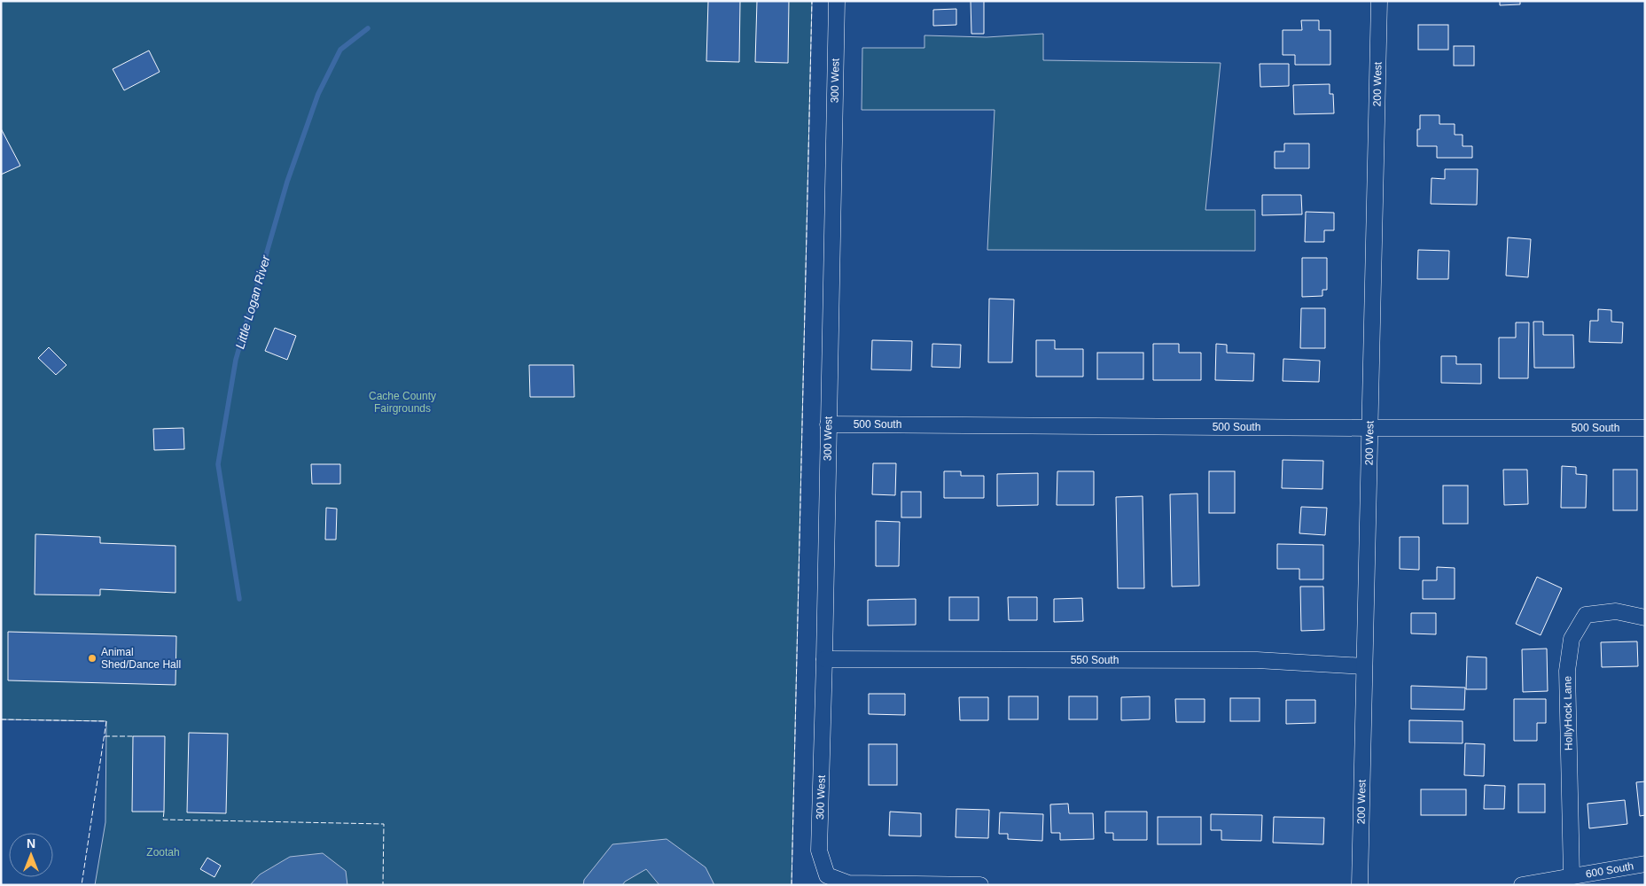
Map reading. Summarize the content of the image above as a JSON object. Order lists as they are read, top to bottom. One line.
{"streets":{"street":["300 West","200 West","500 South","550 South","HollyHock Lane","600 South"]},"crossings":[["300 West","500 South"],["300 West","550 South"],["200 West","500 South"],["200 West","550 South"],["HollyHock Lane","600 South"]],"water":["Little Logan River"],"parks":["Cache County Fairgrounds","Zootah"],"places":["Animal Shed/Dance Hall"],"north":"top"}
